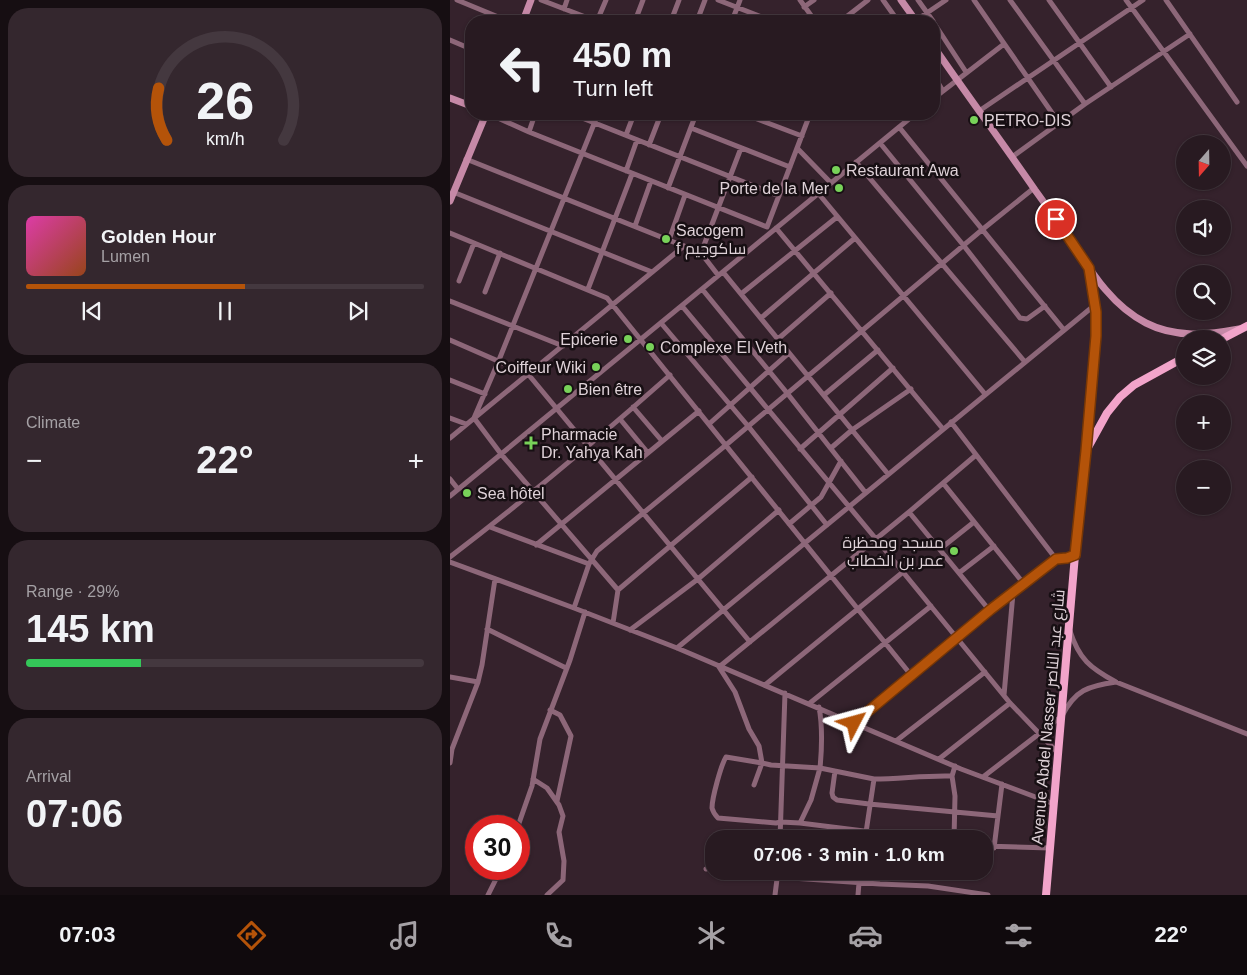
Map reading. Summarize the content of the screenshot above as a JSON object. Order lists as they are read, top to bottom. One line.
{"streets":{"main road":["Avenue Abdel Nasser شارع عبد الناصر"]},"places":{"other":["PETRO-DIS","Restaurant Awa","Porte de la Mer","Sacogem f ساكوجيم","Epicerie","Complexe El Veth","Coiffeur Wiki","Bien être","Sea hôtel","مسجد ومحظرة عمر بن الخطاب"],"health":["Pharmacie Dr. Yahya Kah"]},"north":"bottom","page":{"turn":["450 m","Turn left"],"map_buttons":["+","−"],"song":["Golden Hour","Lumen"],"tile":["Climate",["Range · 29%","145 km"],["Arrival","07:06"]],"heat":["−","22°","+"],"limit":"30","trip":"07:06 · 3 min · 1.0 km","tabs":["07:03","22°"],"gauge":["26","km/h"]}}
